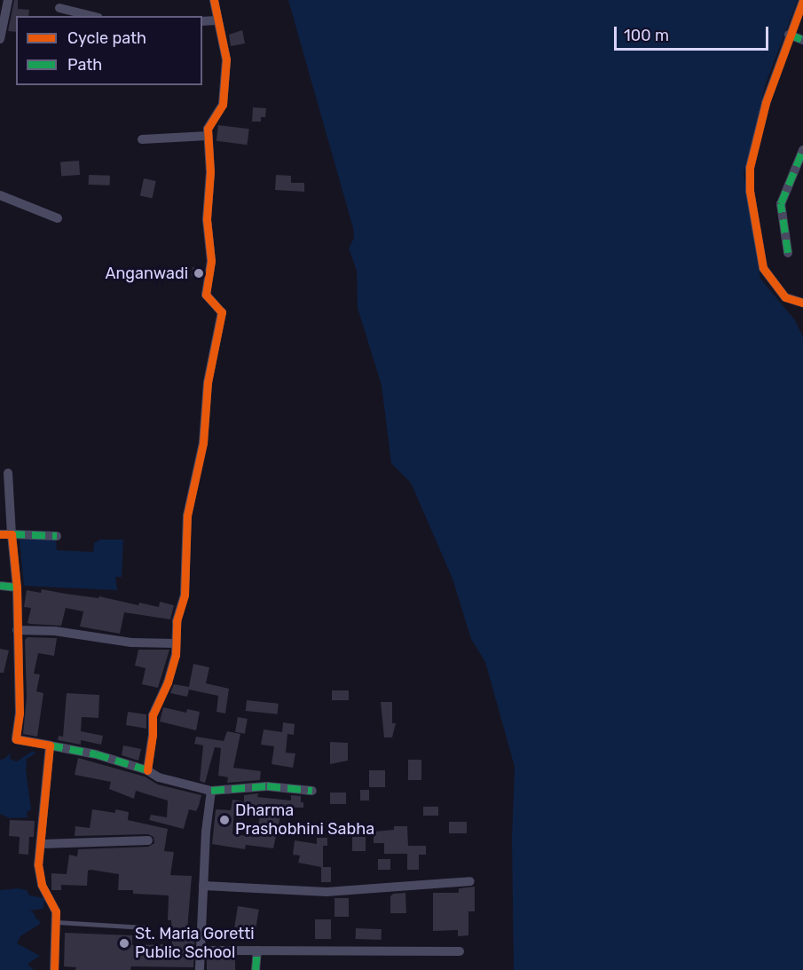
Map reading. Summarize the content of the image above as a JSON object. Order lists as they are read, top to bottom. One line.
{"places":["Anganwadi","Dharma Prashobhini Sabha","St. Maria Goretti Public School"],"legend":["Cycle path","Path"],"scale_bar":"100 m"}
